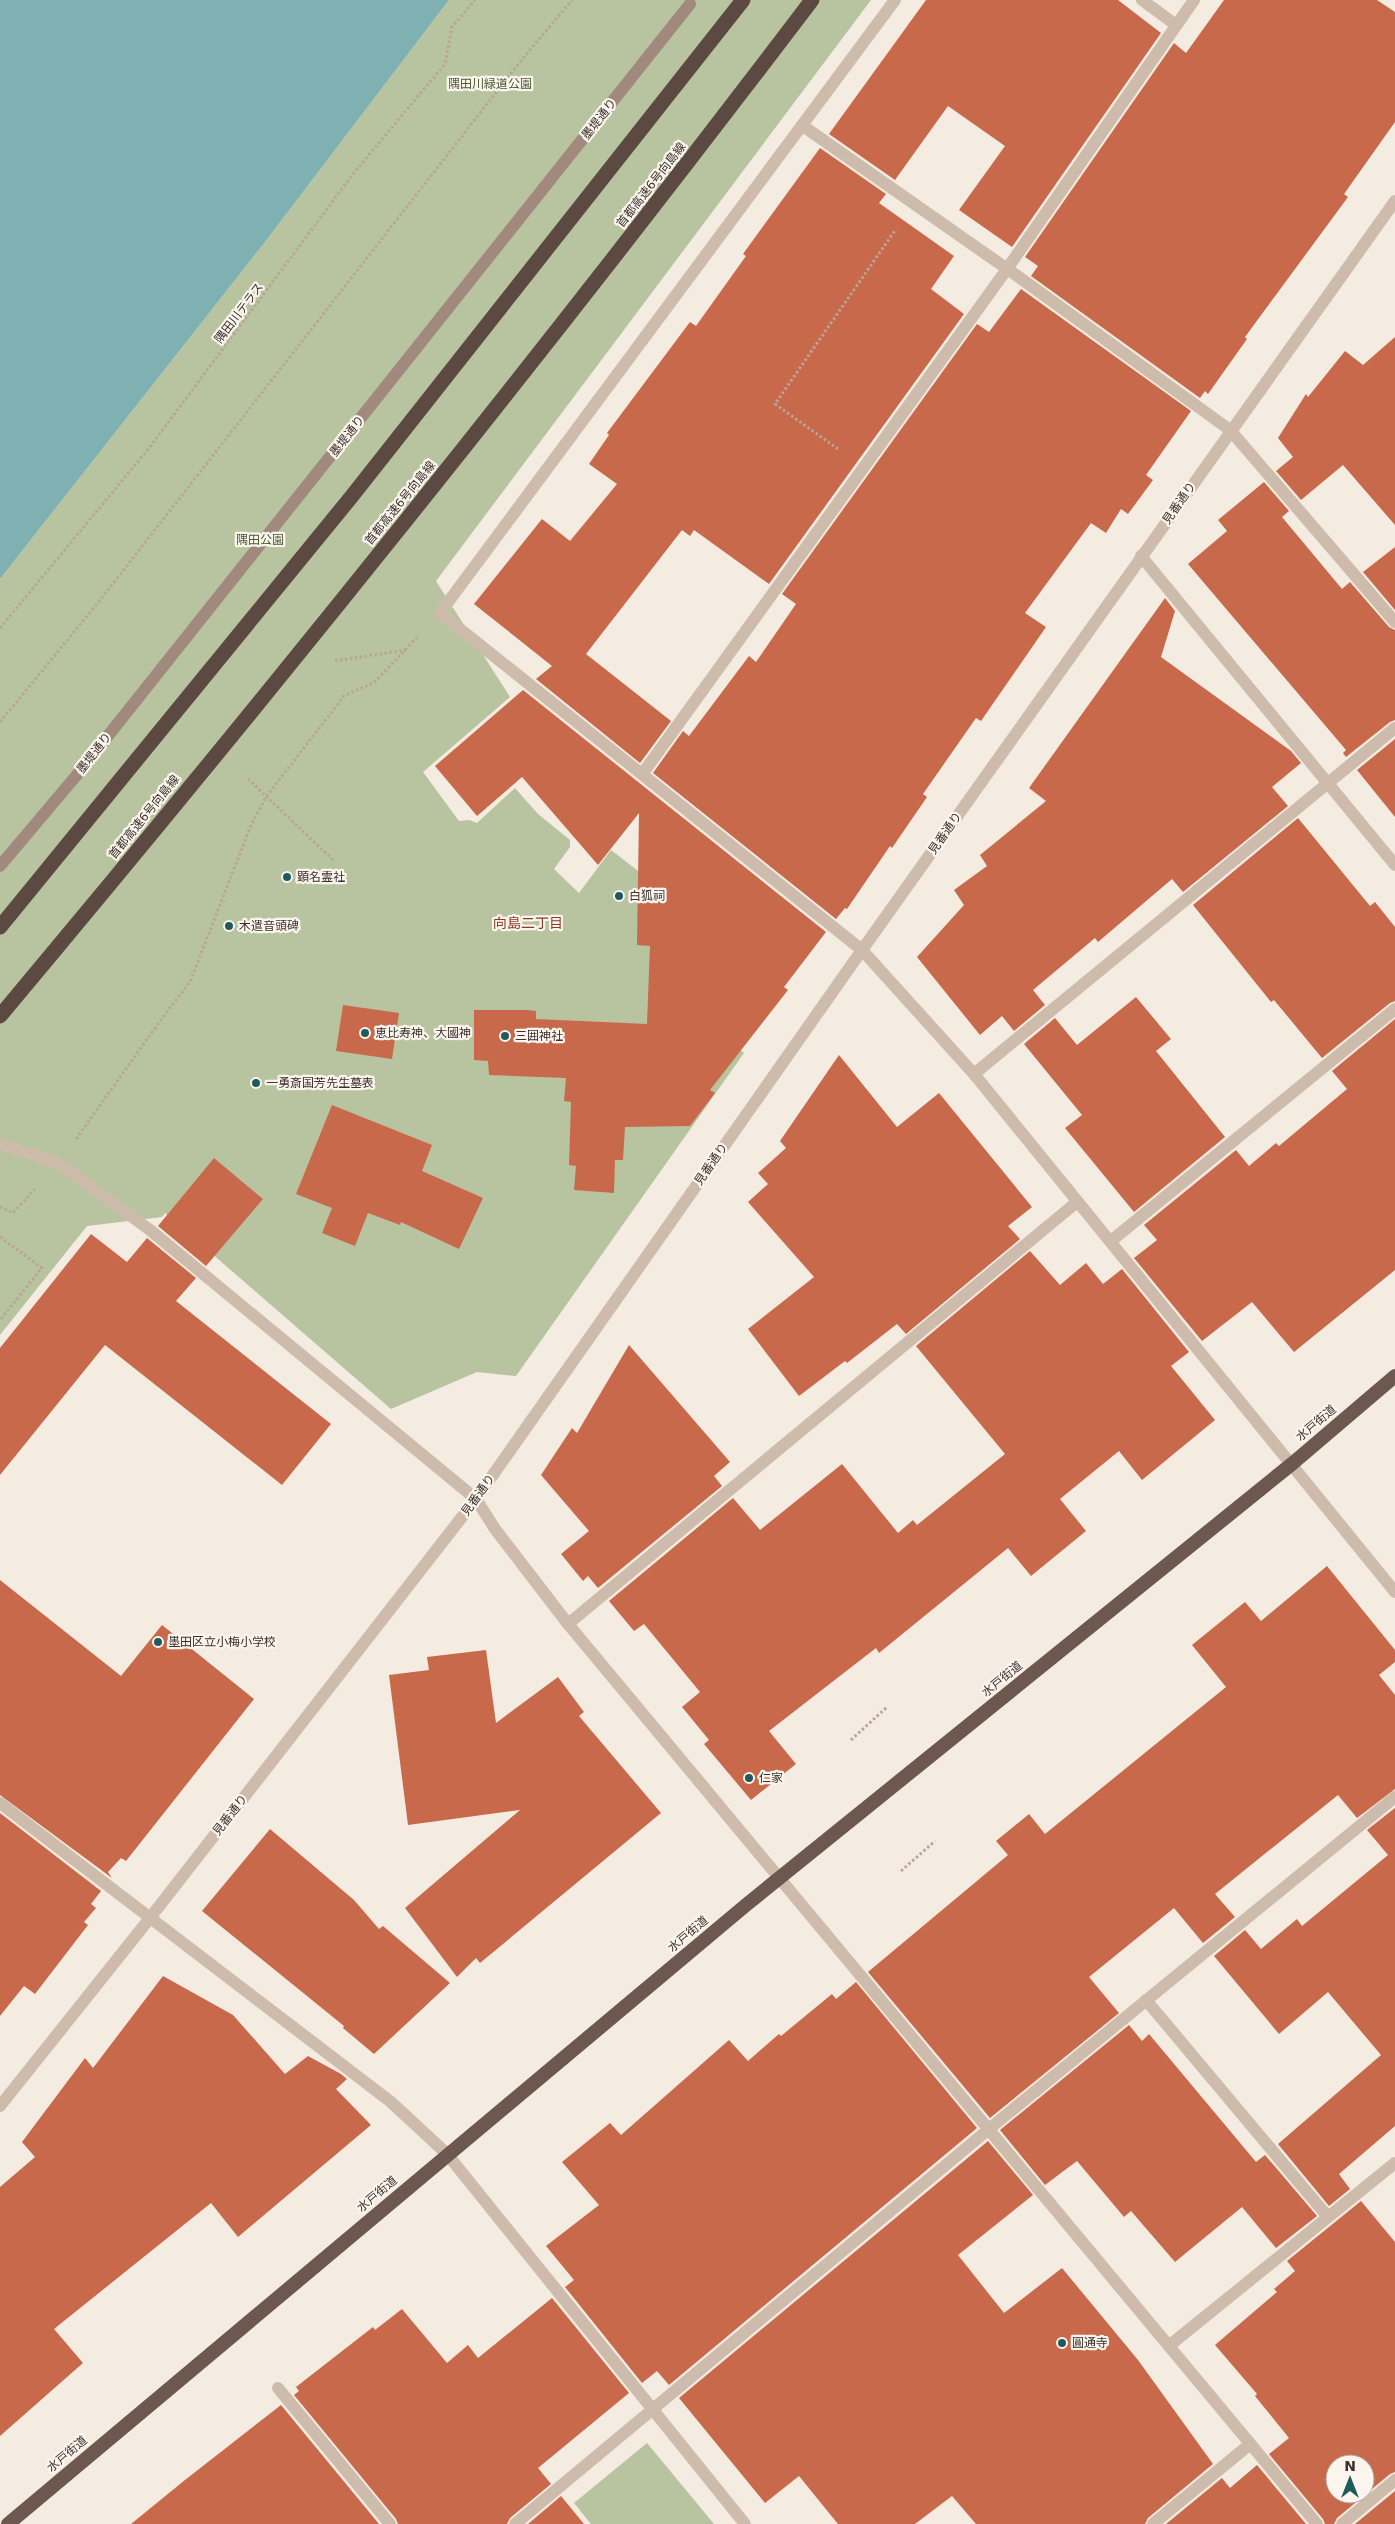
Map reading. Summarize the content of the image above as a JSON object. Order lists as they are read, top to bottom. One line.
{"streets":{"highway":["首都高速6号向島線","水戸街道"],"main road":["墨堤通り"],"street":["見番通り"],"path":["隅田川テラス"]},"districts":["向島二丁目"],"parks":["隅田川緑道公園","隅田公園"],"places":["顕名霊社","白狐祠","木遣音頭碑","恵比寿神、大國神","三囲神社","一勇斎国芳先生墓表","墨田区立小梅小学校","仁家","圓通寺"],"north":"top"}
